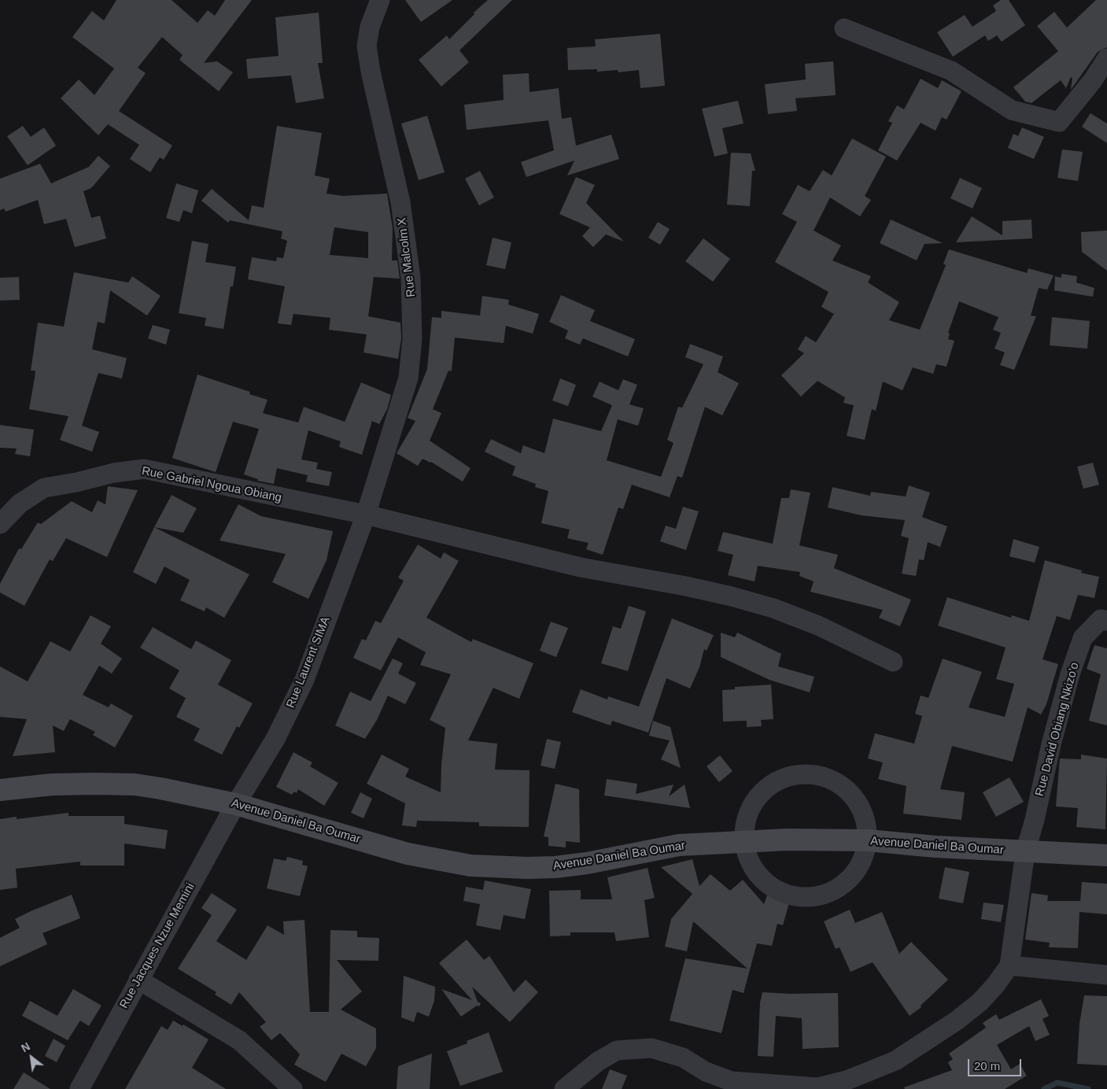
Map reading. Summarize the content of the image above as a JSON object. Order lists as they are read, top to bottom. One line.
{"streets":{"main road":["Avenue Daniel Ba Oumar"],"street":["Rue Malcolm X","Rue Gabriel Ngoua Obiang","Rue Laurent SIMA","Rue David Obiang Nkizo'o","Rue Jacques Nzue Memini"]},"crossings":[["Rue Malcolm X","Rue Gabriel Ngoua Obiang"],["Rue Malcolm X","Rue Laurent SIMA"],["Rue Gabriel Ngoua Obiang","Rue Laurent SIMA"],["Rue Laurent SIMA","Avenue Daniel Ba Oumar"],["Rue Laurent SIMA","Rue Jacques Nzue Memini"],["Rue David Obiang Nkizo'o","Avenue Daniel Ba Oumar"],["Avenue Daniel Ba Oumar","Rue Jacques Nzue Memini"]],"scale_bar":"20 m","north":"top left"}
